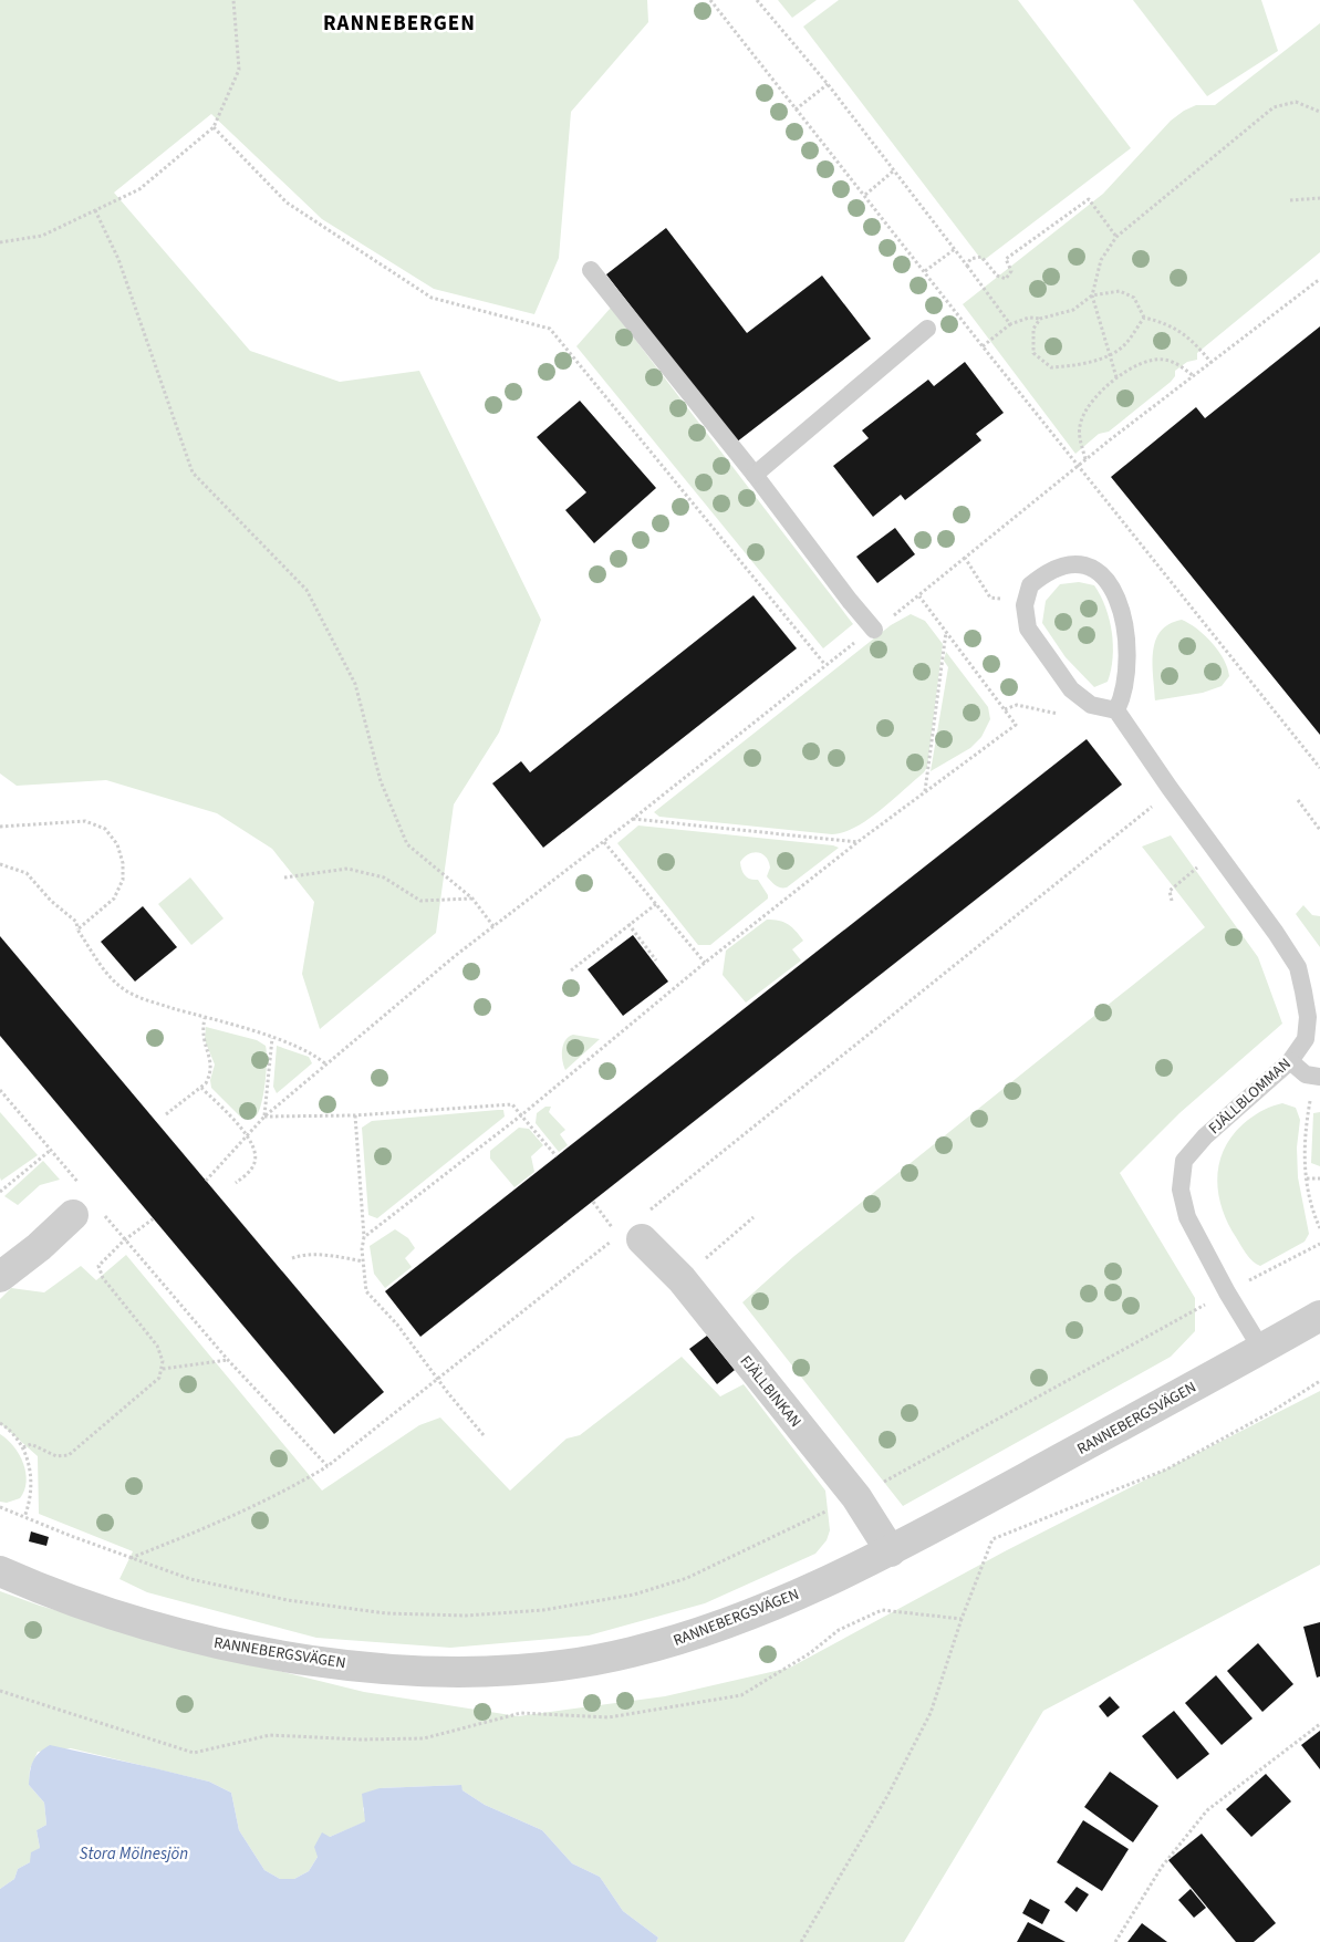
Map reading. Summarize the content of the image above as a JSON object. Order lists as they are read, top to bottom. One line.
{"streets":{"street":["FJÄLLBINKAN","RANNEBERGSVÄGEN"],"lane":["FJÄLLBLOMMAN"]},"crossings":[["FJÄLLBLOMMAN","RANNEBERGSVÄGEN"],["FJÄLLBINKAN","RANNEBERGSVÄGEN"]],"districts":["RANNEBERGEN"],"water":["Stora Mölnesjön"]}
